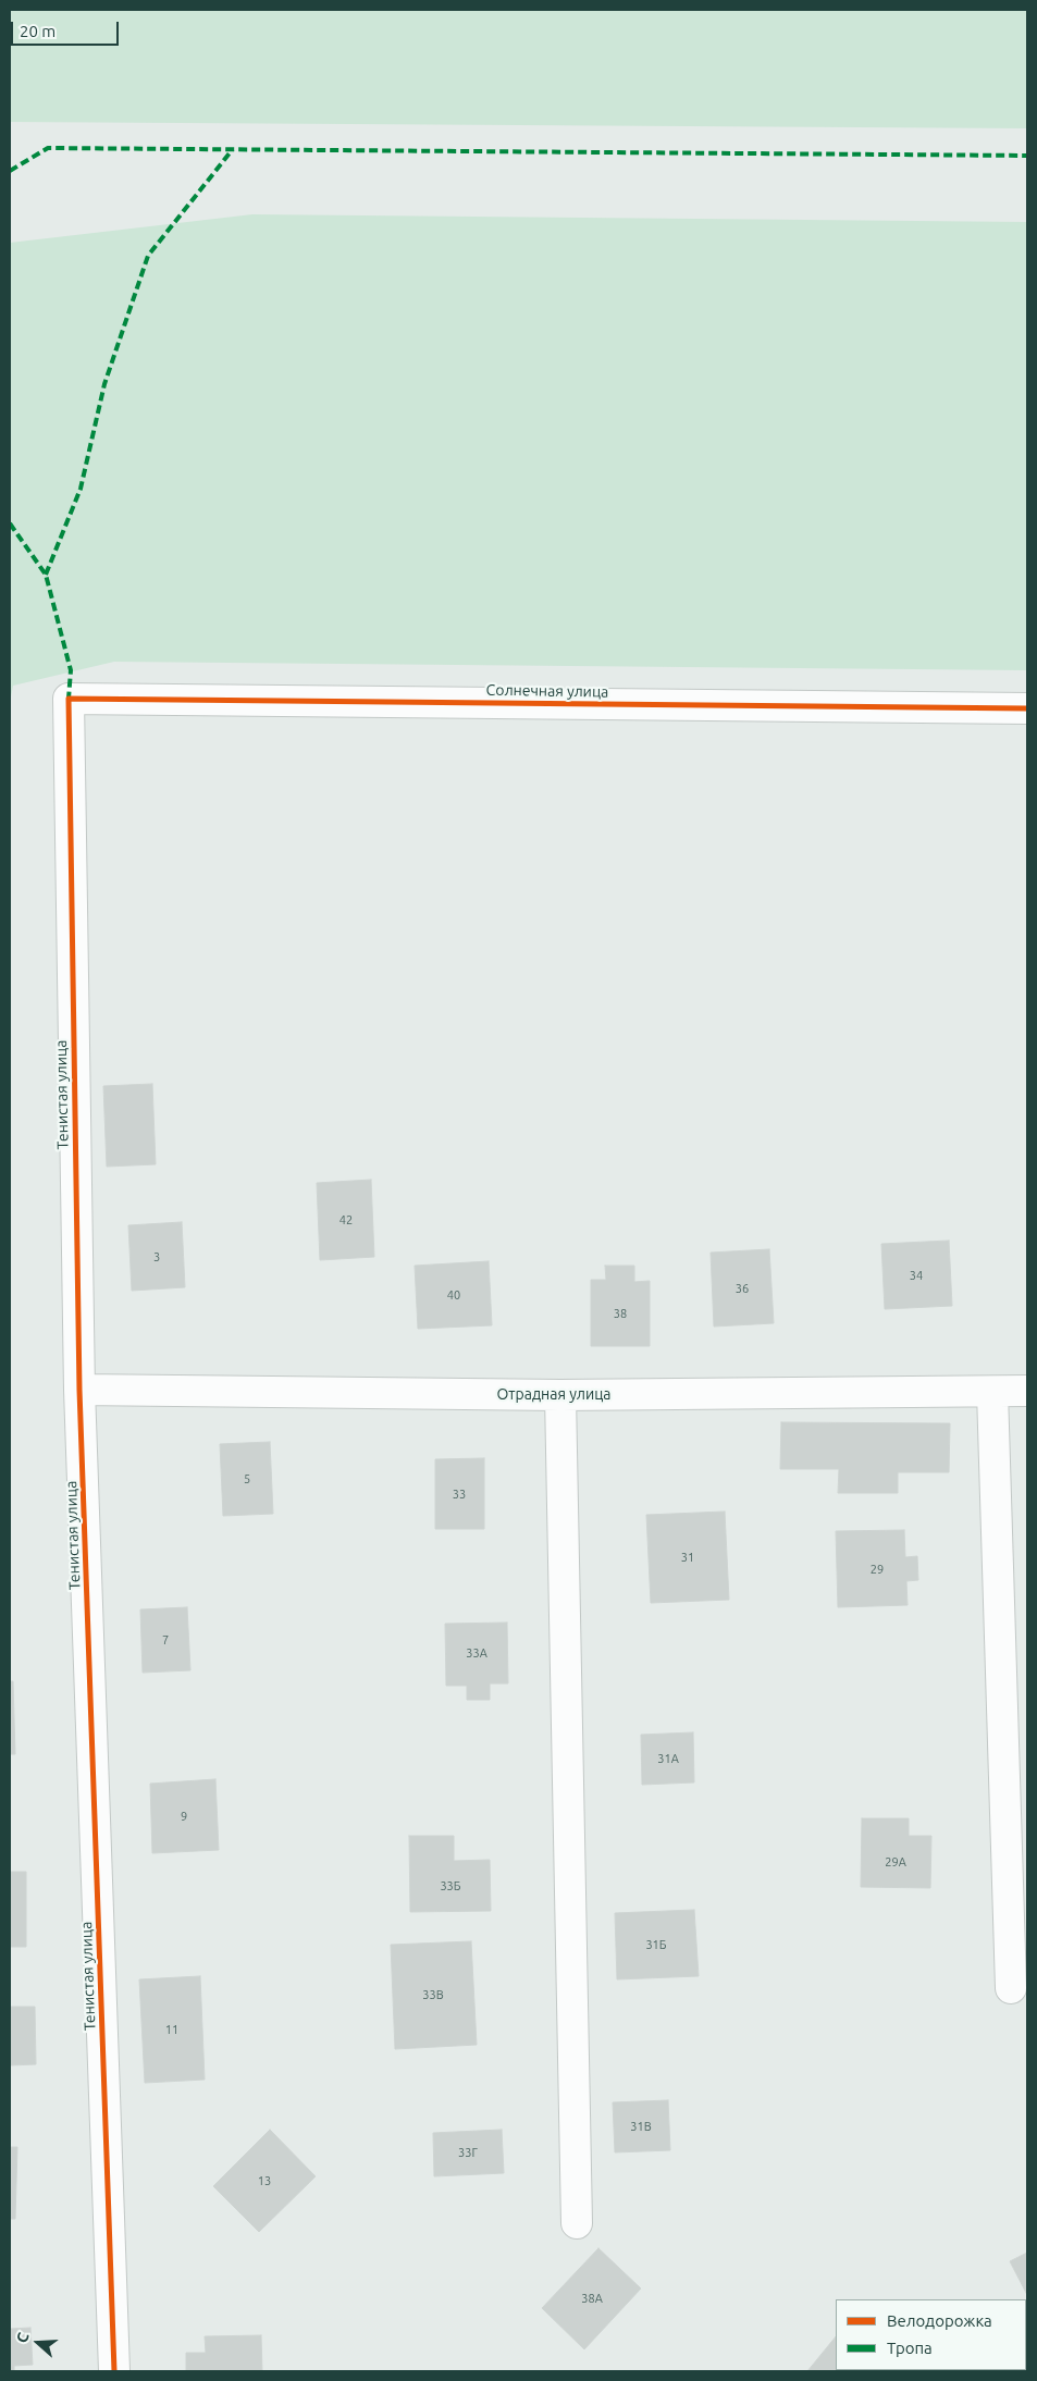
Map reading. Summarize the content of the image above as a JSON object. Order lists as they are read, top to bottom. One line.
{"streets":{"street":["Солнечная улица","Тенистая улица","Отрадная улица"]},"crossings":[["Солнечная улица","Тенистая улица"],["Тенистая улица","Отрадная улица"]],"house_numbers":["42","3","34","36","40","38","5","33","31","29","7","33А","31А","9","29А","33Б","31Б","33В","11","31В","33Г","13","38А"],"legend":["Велодорожка","Тропа"],"scale_bar":"20 m","north":"left"}
